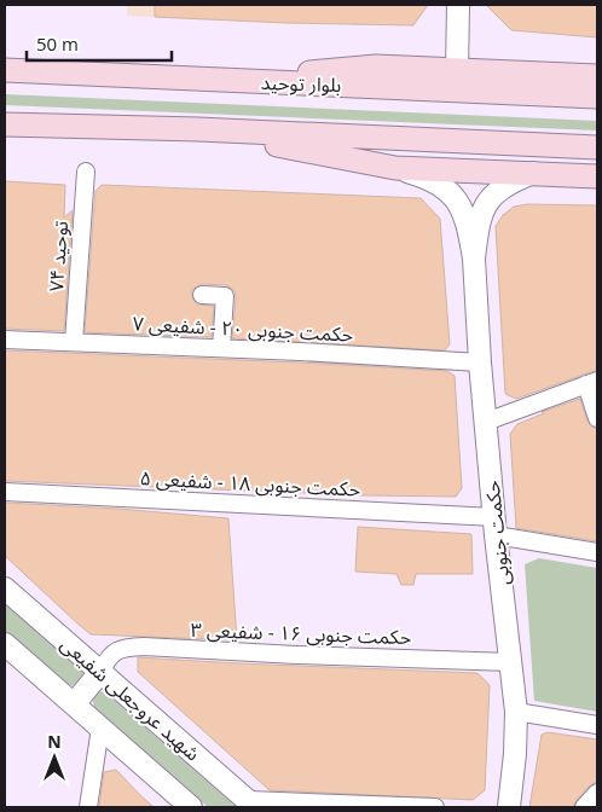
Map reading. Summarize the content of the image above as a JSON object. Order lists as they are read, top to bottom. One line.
{"streets":{"main road":["بلوار توحید"],"street":["توحید ۷۴","حکمت جنوبی ۲۰ - شفیعی ۷","حکمت جنوبی ۱۸ - شفیعی ۵","حکمت جنوبی","حکمت جنوبی ۱۶ - شفیعی ۳","شهید عروجعلی شفیعی"]},"crossings":[["توحید ۷۴","حکمت جنوبی ۲۰ - شفیعی ۷"],["حکمت جنوبی ۲۰ - شفیعی ۷","حکمت جنوبی"],["حکمت جنوبی ۱۸ - شفیعی ۵","حکمت جنوبی"],["حکمت جنوبی","حکمت جنوبی ۱۶ - شفیعی ۳"],["حکمت جنوبی ۱۶ - شفیعی ۳","شهید عروجعلی شفیعی"]],"scale_bar":"50 m","north":"top"}
